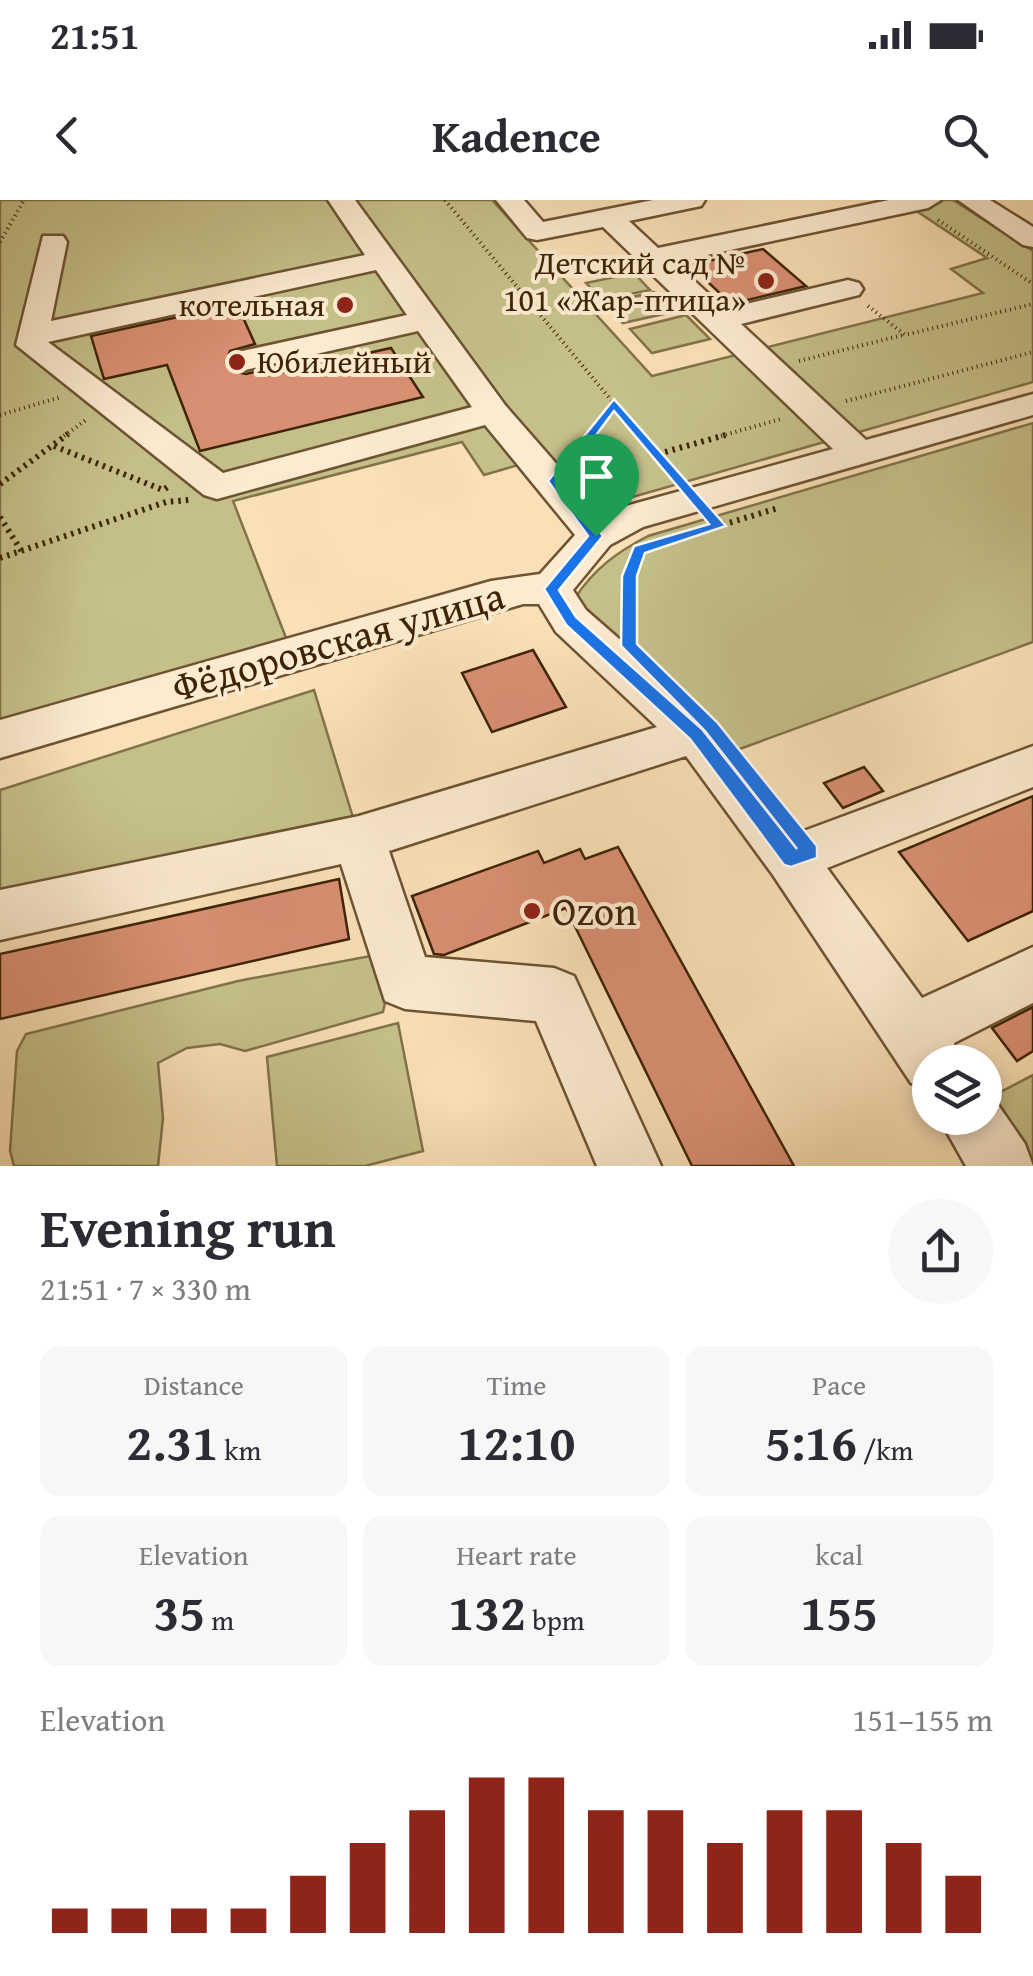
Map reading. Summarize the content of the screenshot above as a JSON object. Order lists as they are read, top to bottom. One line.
{"streets":{"street":["Фёдоровская улица"]},"places":["Детский сад № 101 «Жар-птица»","котельная","Юбилейный","Ozon"],"page":{"status":"21:51","header":"Kadence","heading":["Evening run","21:51 · 7 × 330 m"],"stats":[["Distance","2.31 km"],["Time","12:10"],["Pace","5:16 /km"],["Elevation","35 m"],["Heart rate","132 bpm"],["kcal","155"]],"chart":["Elevation","151–155 m"]}}
